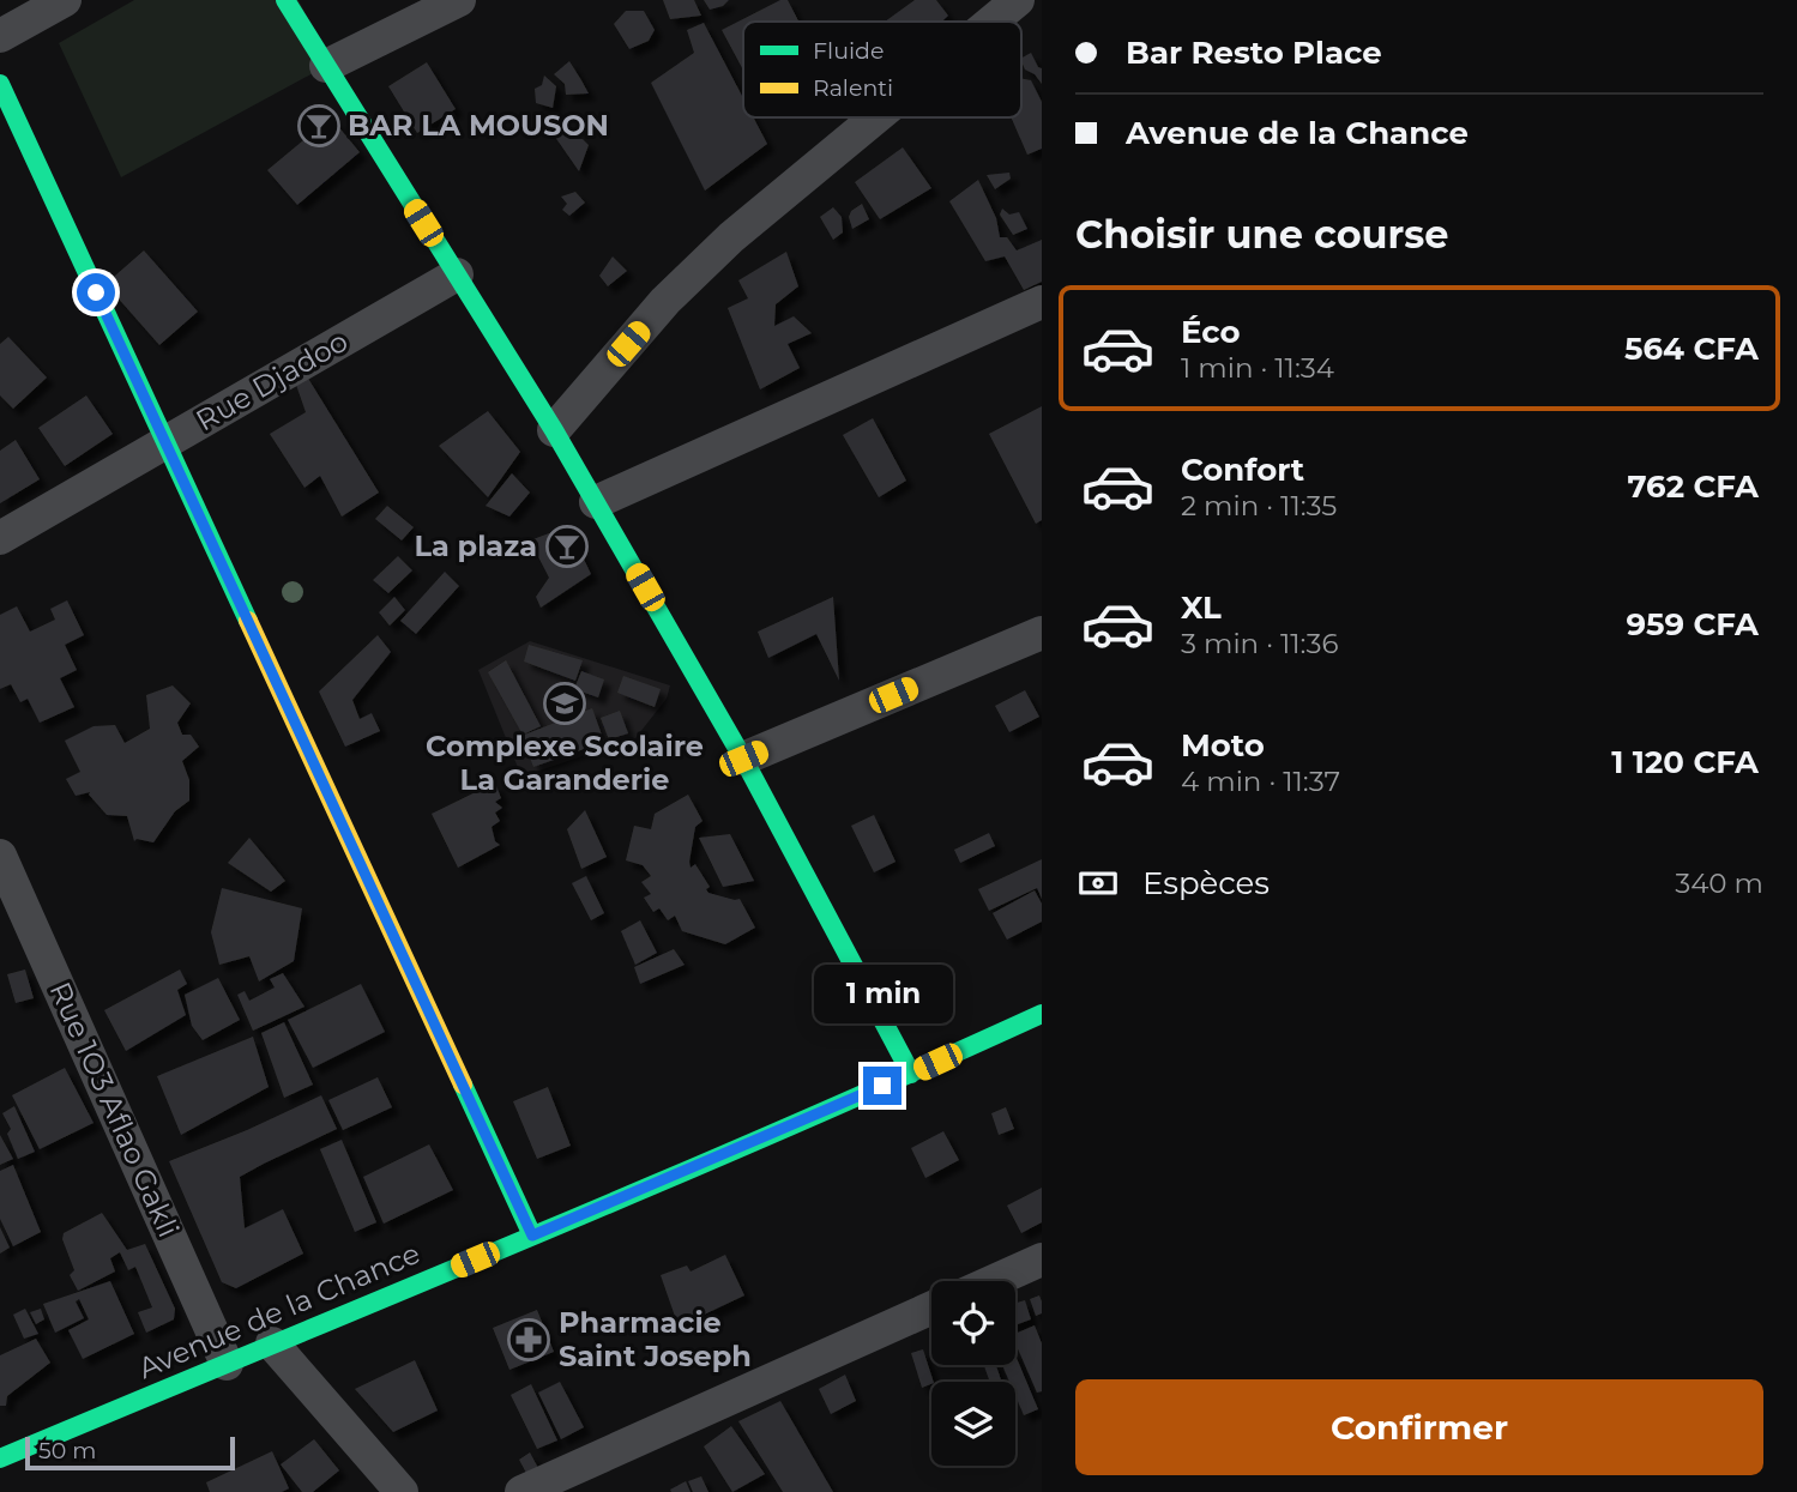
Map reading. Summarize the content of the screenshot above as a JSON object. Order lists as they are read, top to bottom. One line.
{"streets":{"street":["Rue Djadoo","Rue 1O3 Aflao Gakli","Avenue de la Chance"]},"crossings":[["Rue 1O3 Aflao Gakli","Avenue de la Chance"]],"places":{"bar":["BAR LA MOUSON","La plaza"],"school or university":["Complexe Scolaire La Garanderie"],"pharmacy":["Pharmacie Saint Joseph"]},"legend":["Fluide","Ralenti"],"scale_bar":"50 m","page":{"banner":["Bar Resto Place","Avenue de la Chance"],"heading":"Choisir une course","list":[{"name":"Éco","note":"1 min · 11:34","value":"564 CFA"},{"name":"Confort","note":"2 min · 11:35","value":"762 CFA"},{"name":"XL","note":"3 min · 11:36","value":"959 CFA"},{"name":"Moto","note":"4 min · 11:37","value":"1 120 CFA"}],"pay":["Espèces","340 m"],"bubble":"1 min","buttons":"Confirmer","scale":"50 m"}}
